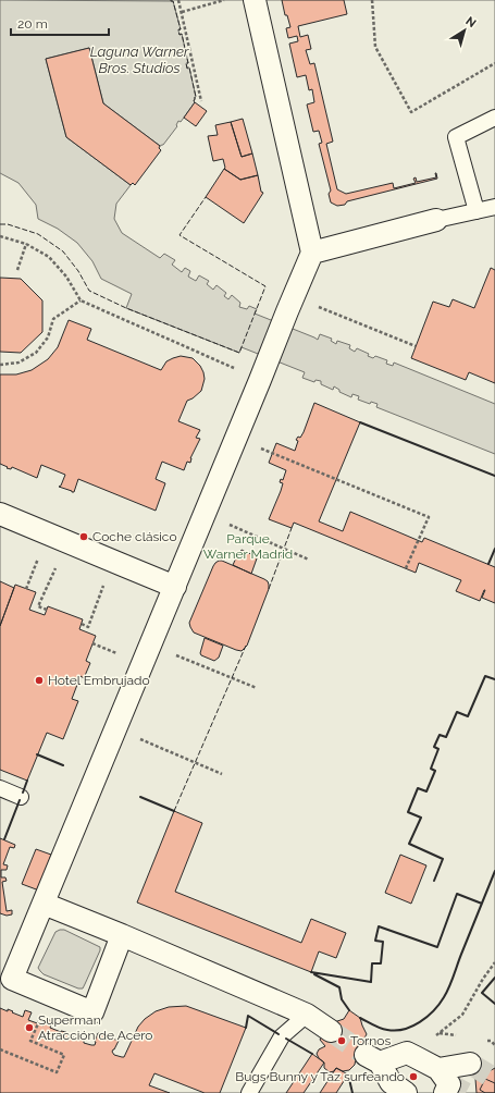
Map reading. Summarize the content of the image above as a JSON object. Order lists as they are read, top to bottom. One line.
{"water":["Laguna Warner Bros. Studios"],"parks":["Parque Warner Madrid"],"places":["Coche clásico","Hotel Embrujado","Superman Atracción de Acero","Tornos","Bugs Bunny y Taz surfeando"],"scale_bar":"20 m","north":"top right"}
